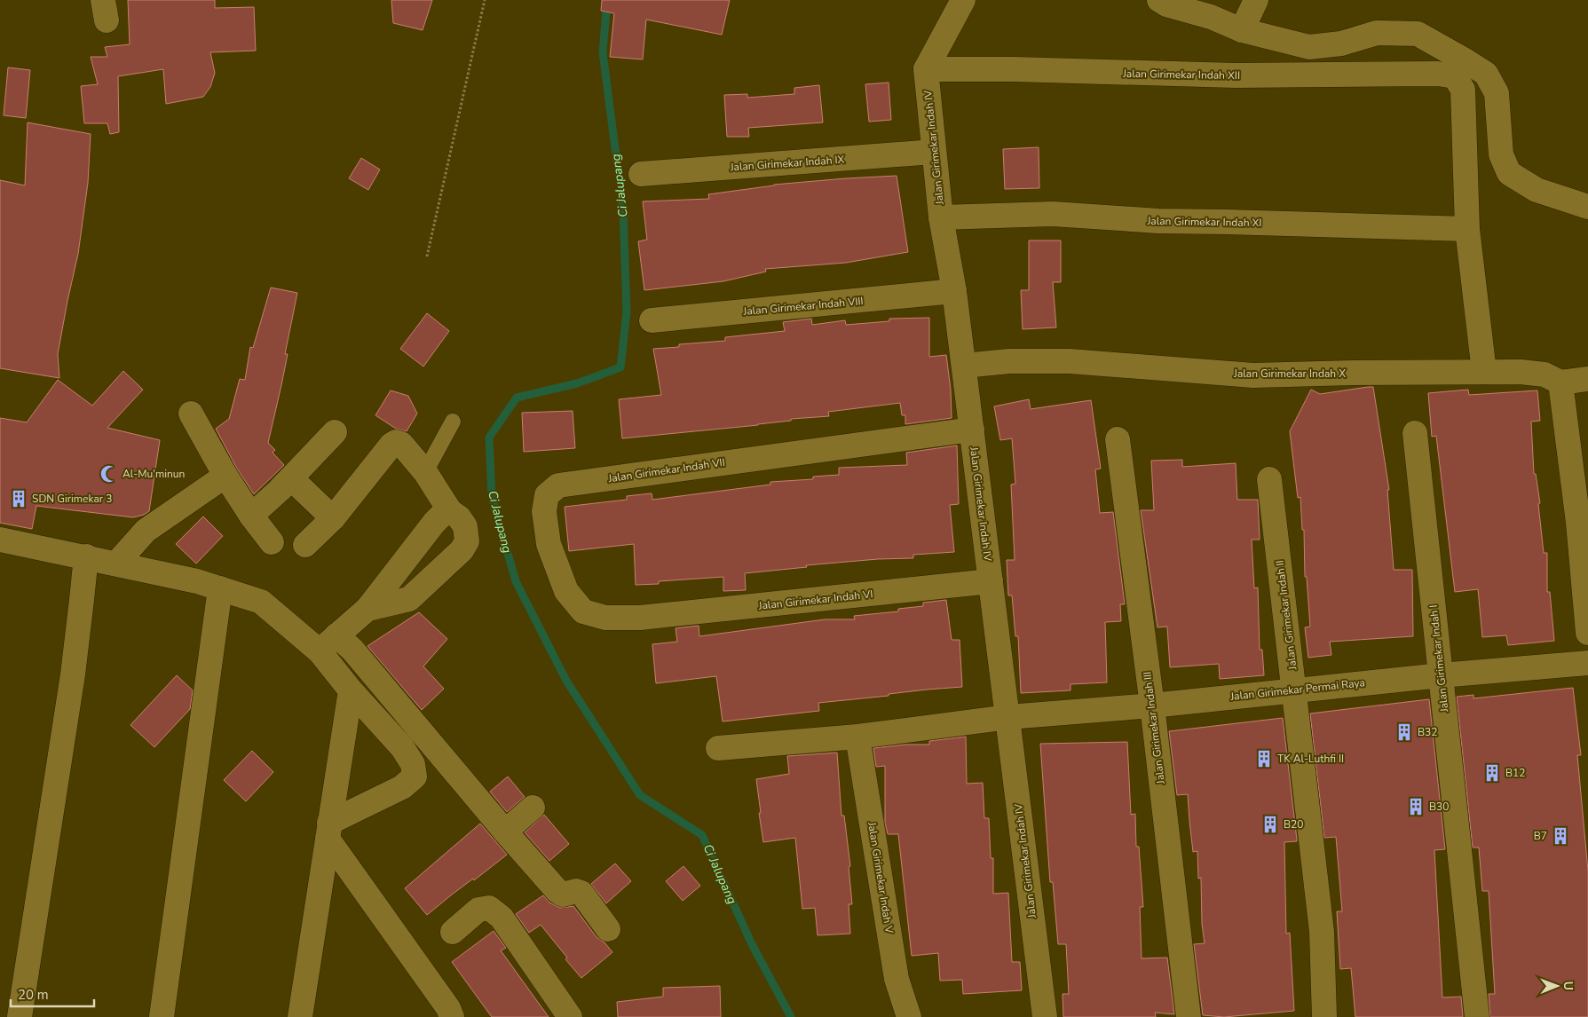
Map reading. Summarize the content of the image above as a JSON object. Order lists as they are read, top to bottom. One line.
{"streets":{"street":["Jalan Girimekar Indah XII","Jalan Girimekar Indah IV","Jalan Girimekar Indah IX","Jalan Girimekar Indah XI","Jalan Girimekar Indah VIII","Jalan Girimekar Indah X","Jalan Girimekar Indah VII","Jalan Girimekar Indah VI","Jalan Girimekar Indah II","Jalan Girimekar Indah I","Jalan Girimekar Permai Raya","Jalan Girimekar Indah III","Jalan Girimekar Indah V"]},"crossings":[["Jalan Girimekar Indah XII","Jalan Girimekar Indah IV"],["Jalan Girimekar Indah XII","Jalan Girimekar Indah XI"],["Jalan Girimekar Indah IV","Jalan Girimekar Indah IX"],["Jalan Girimekar Indah IV","Jalan Girimekar Indah XI"],["Jalan Girimekar Indah IV","Jalan Girimekar Indah VIII"],["Jalan Girimekar Indah IV","Jalan Girimekar Indah X"],["Jalan Girimekar Indah IV","Jalan Girimekar Indah VII"],["Jalan Girimekar Indah IV","Jalan Girimekar Indah VI"],["Jalan Girimekar Indah IV","Jalan Girimekar Permai Raya"],["Jalan Girimekar Indah VII","Jalan Girimekar Indah VI"],["Jalan Girimekar Indah II","Jalan Girimekar Permai Raya"],["Jalan Girimekar Indah I","Jalan Girimekar Permai Raya"],["Jalan Girimekar Permai Raya","Jalan Girimekar Indah III"]],"water":["Ci Jalupang"],"places":{"mosque":["Al-Mu'minun"],"building":["SDN Girimekar 3","B32","TK Al-Luthfi II","B12","B30","B20","B7"]},"scale_bar":"20 m","north":"right"}
